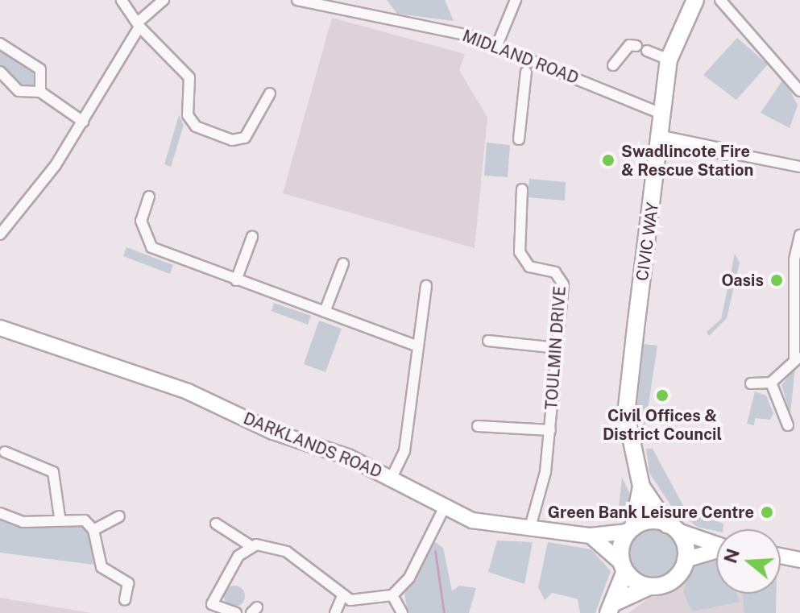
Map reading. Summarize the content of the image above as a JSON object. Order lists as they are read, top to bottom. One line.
{"streets":{"main road":["CIVIC WAY"],"street":["MIDLAND ROAD","TOULMIN DRIVE","DARKLANDS ROAD"]},"crossings":[["MIDLAND ROAD","CIVIC WAY"],["CIVIC WAY","DARKLANDS ROAD"],["TOULMIN DRIVE","DARKLANDS ROAD"]],"places":["Swadlincote Fire & Rescue Station","Oasis","Civil Offices & District Council","Green Bank Leisure Centre"],"north":"left"}
